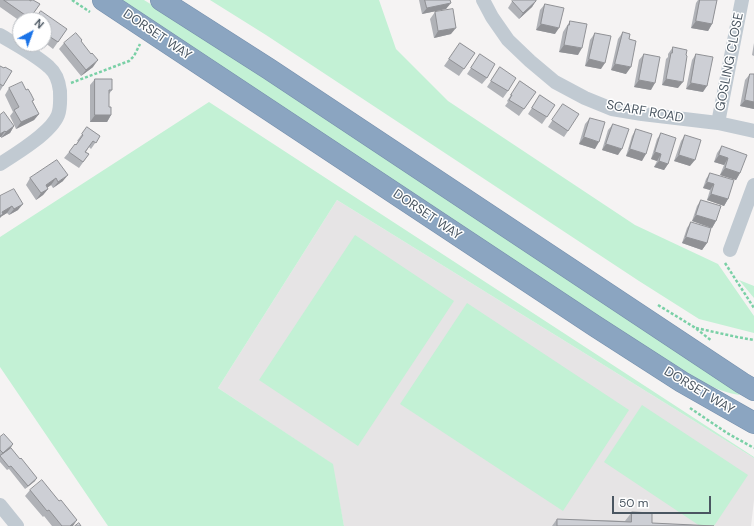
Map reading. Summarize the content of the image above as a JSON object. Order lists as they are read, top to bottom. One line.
{"streets":{"highway":["DORSET WAY"],"street":["GOSLING CLOSE","SCARF ROAD"]},"crossings":[["GOSLING CLOSE","SCARF ROAD"]],"scale_bar":"50 m","north":"top right"}
